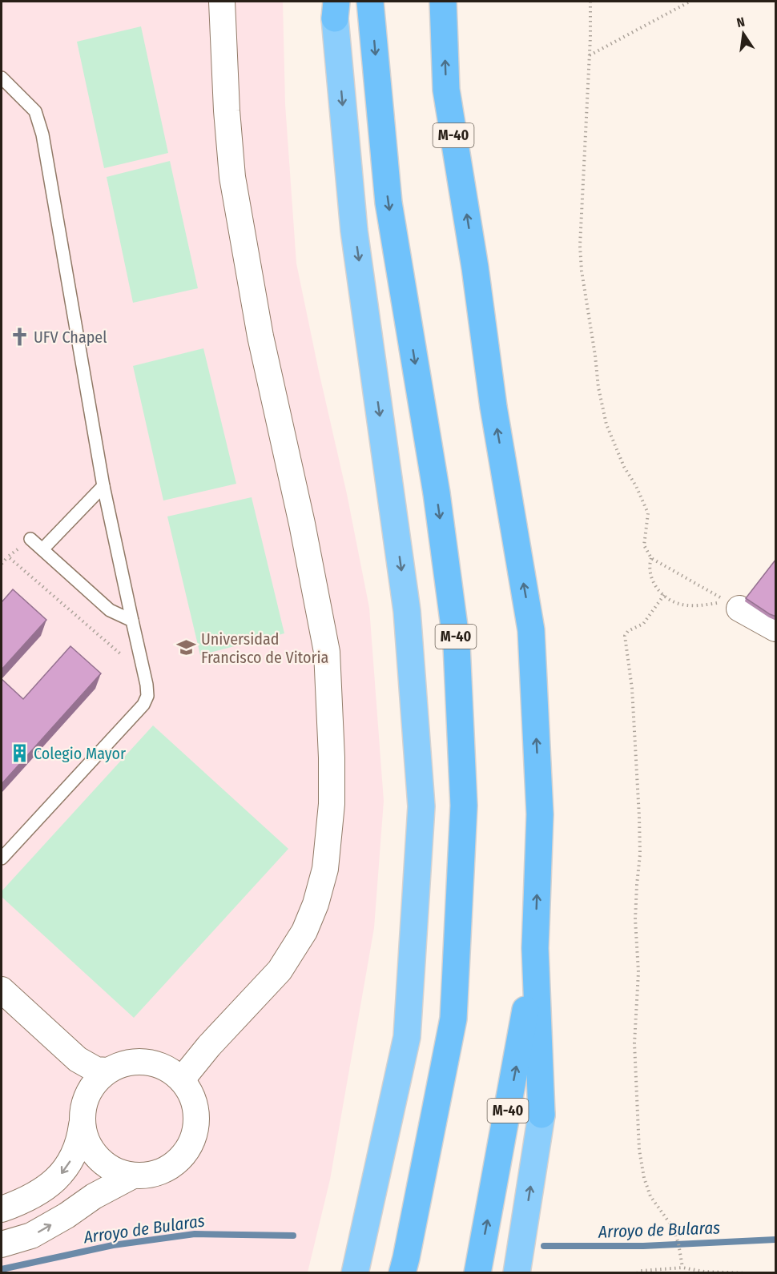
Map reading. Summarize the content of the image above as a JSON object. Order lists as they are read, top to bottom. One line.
{"streets":{"highway":["M-40"]},"water":["Arroyo de Bularas"],"places":{"church":["UFV Chapel"],"school or university":["Universidad Francisco de Vitoria"],"building":["Colegio Mayor"]},"north":"top"}
